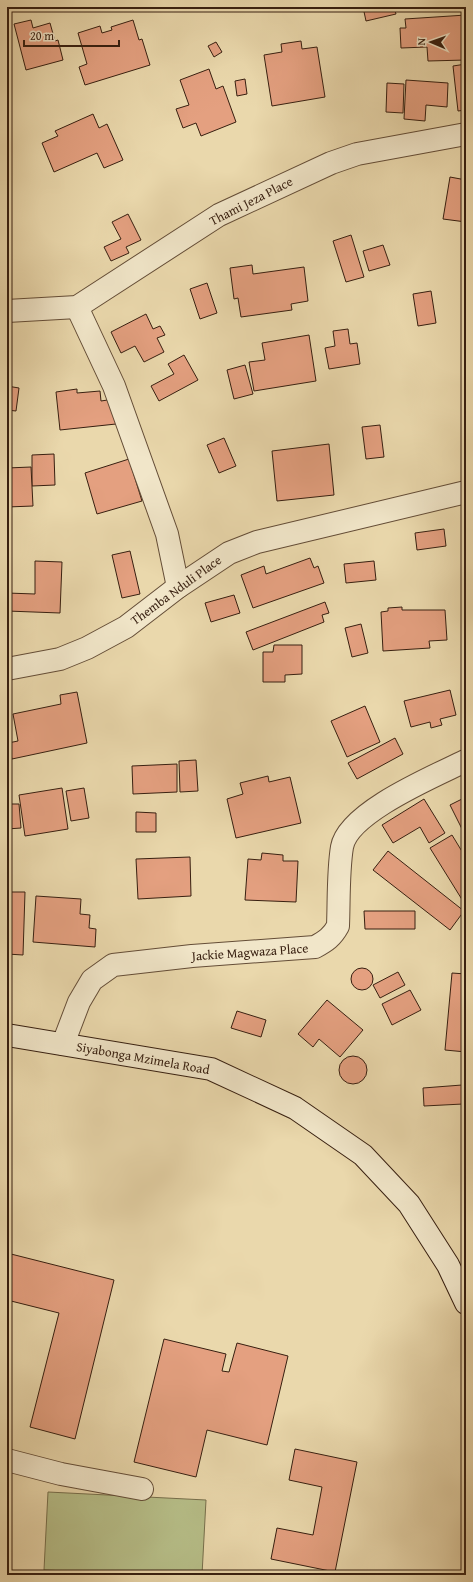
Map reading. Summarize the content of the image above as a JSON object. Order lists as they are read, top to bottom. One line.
{"streets":{"street":["Thami Jeza Place","Themba Nduli Place","Jackie Magwaza Place","Siyabonga Mzimela Road"]},"crossings":[["Jackie Magwaza Place","Siyabonga Mzimela Road"]],"scale_bar":"20 m","north":"left"}
